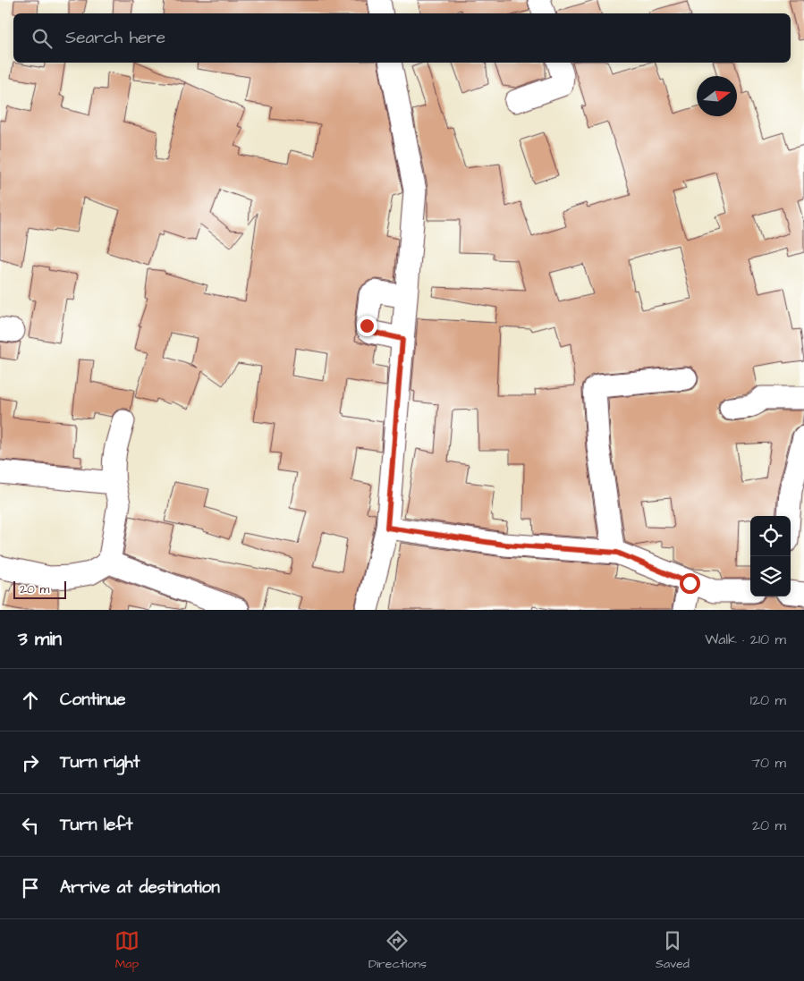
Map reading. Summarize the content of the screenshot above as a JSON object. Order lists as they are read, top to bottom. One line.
{"scale_bar":"20 m","north":"right","page":{"search":"Search here","scale":"20 m","heading":["3 min","Walk · 210 m"],"list":[["Continue","120 m"],["Turn right","70 m"],["Turn left","20 m"],"Arrive at destination"],"nav":["Map","Directions","Saved"]}}
